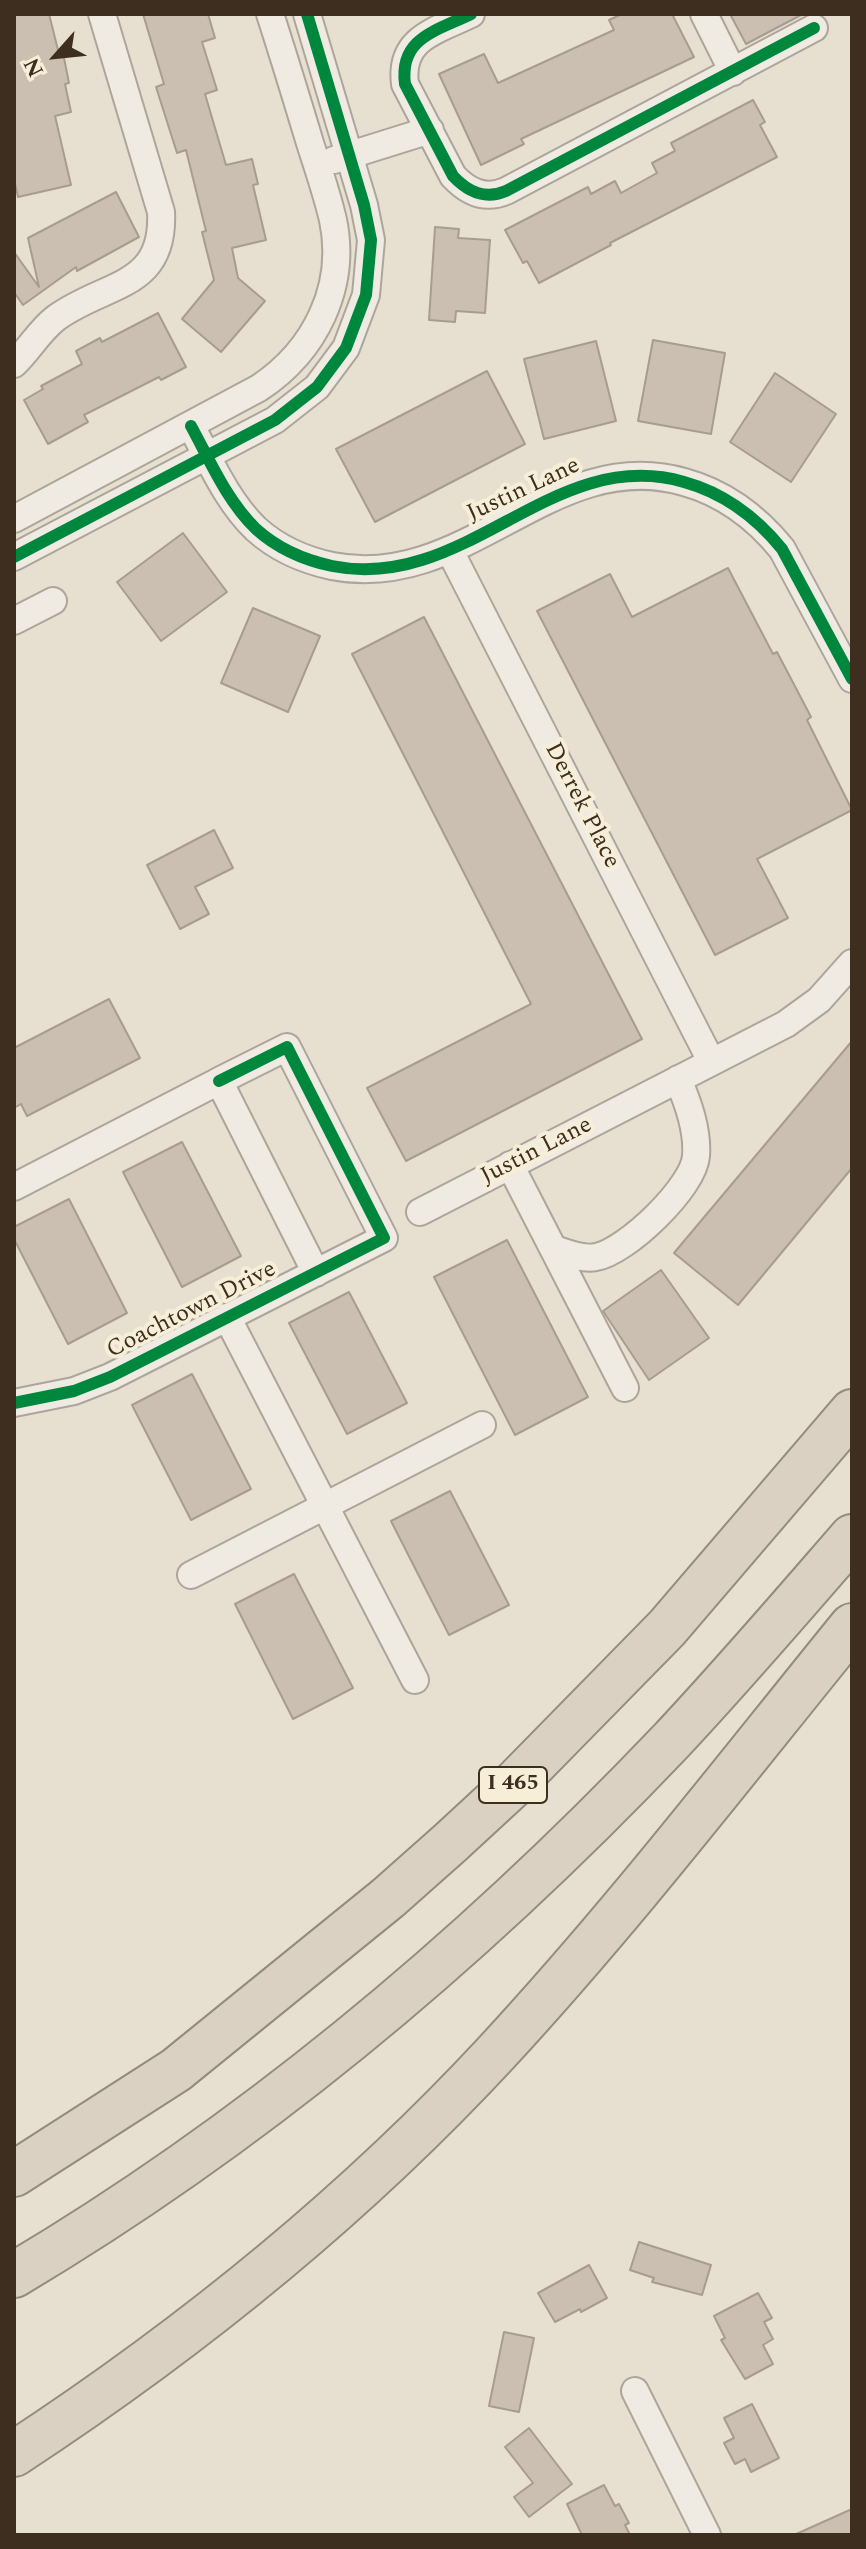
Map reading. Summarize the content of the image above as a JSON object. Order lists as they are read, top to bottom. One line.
{"streets":{"highway":["I 465"],"street":["Justin Lane","Derrek Place","Coachtown Drive"]},"crossings":[["Justin Lane","Derrek Place"]],"north":"bottom left"}
